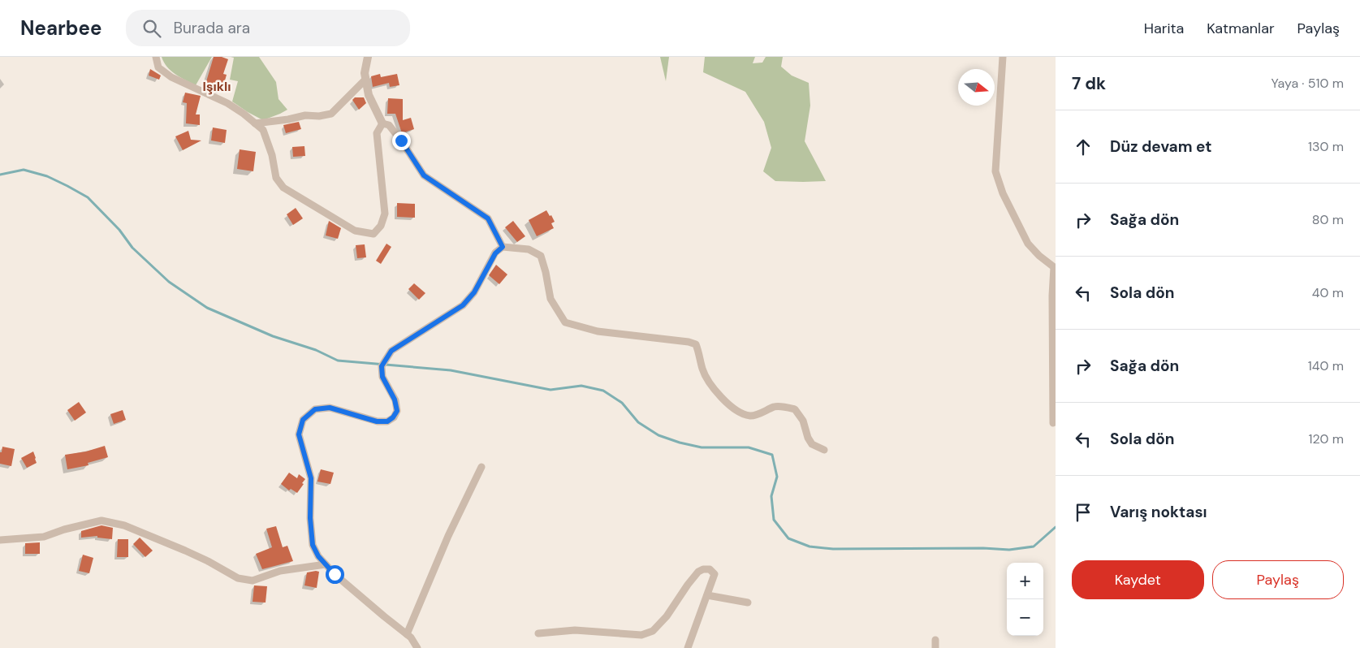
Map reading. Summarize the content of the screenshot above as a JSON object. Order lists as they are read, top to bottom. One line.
{"districts":["Işıklı"],"north":"right","page":{"header":"Nearbee","search":"Burada ara","nav":["Harita","Katmanlar","Paylaş"],"heading":["7 dk","Yaya · 510 m"],"list":[["Düz devam et","130 m"],["Sağa dön","80 m"],["Sola dön","40 m"],["Sağa dön","140 m"],["Sola dön","120 m"],"Varış noktası"],"buttons":["Kaydet","Paylaş"],"map_buttons":["+","−"]}}
